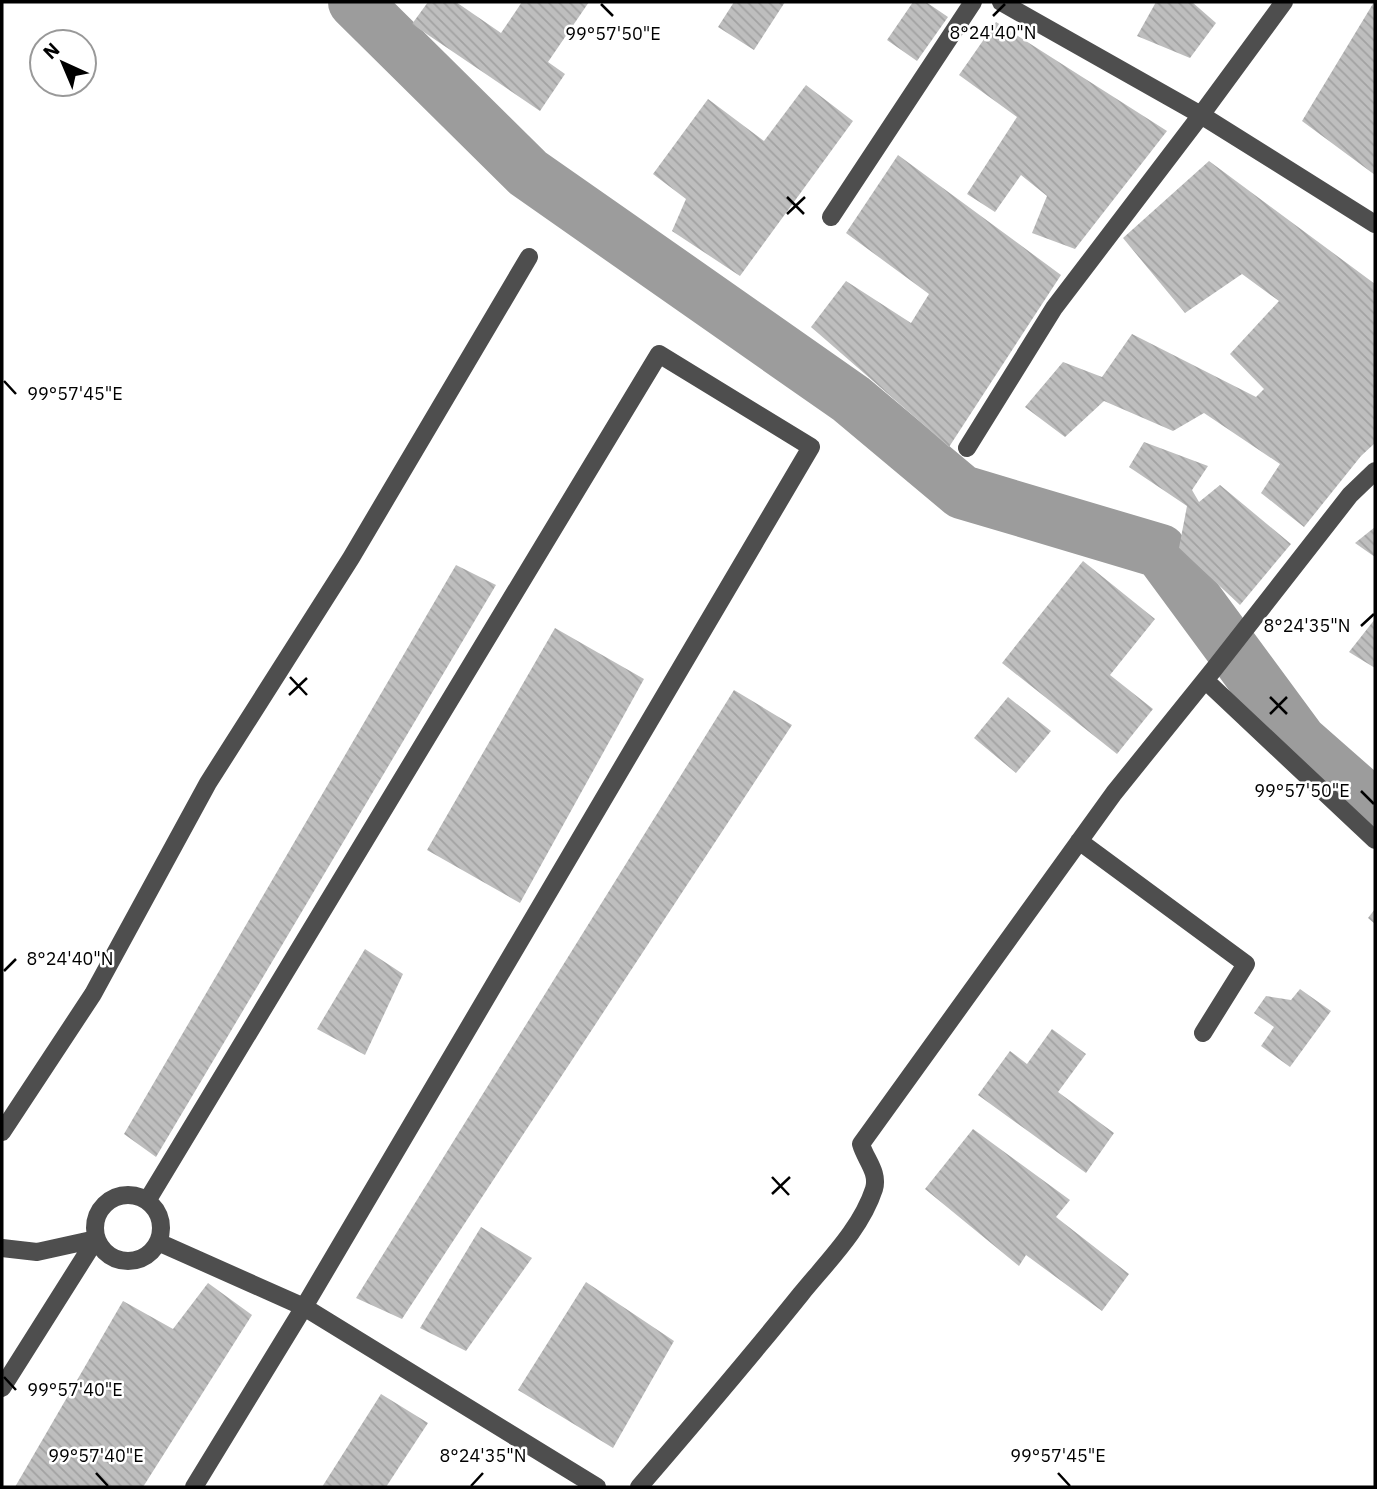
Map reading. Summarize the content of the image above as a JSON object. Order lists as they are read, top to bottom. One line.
{"north":"top left","coordinates":["8°24'40\"N","99°57'50\"E","99°57'45\"E","8°24'35\"N","99°57'40\"E"]}
